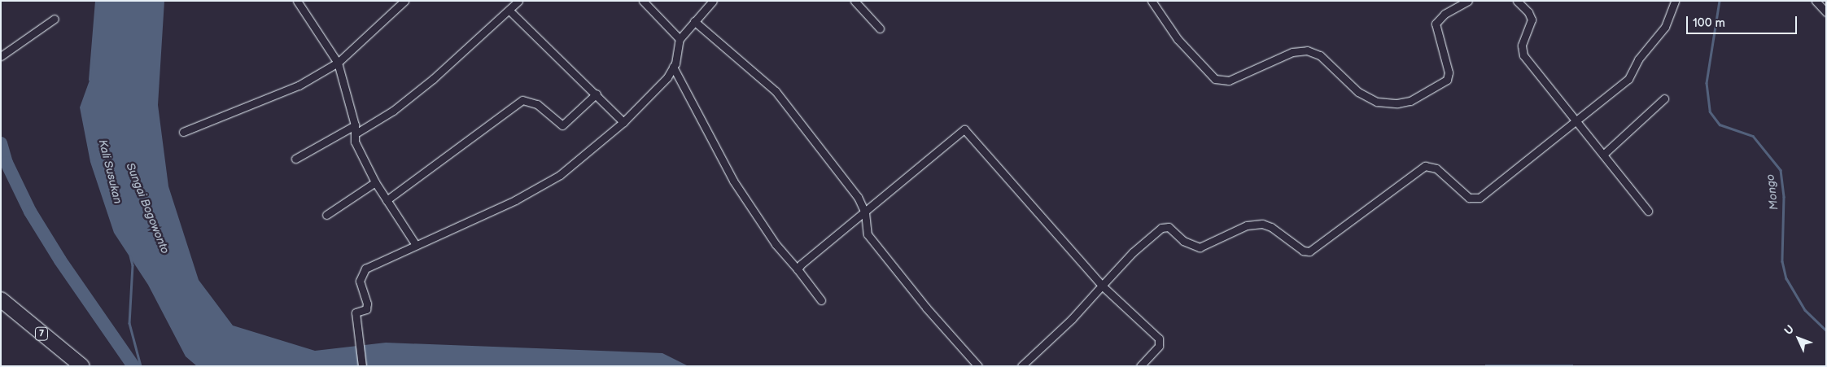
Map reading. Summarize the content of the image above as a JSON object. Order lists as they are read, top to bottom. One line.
{"streets":{"highway":["7"]},"water":["Kali Susukan","Mongo","Sungai Bogowonto"],"scale_bar":"100 m","north":"top left"}
